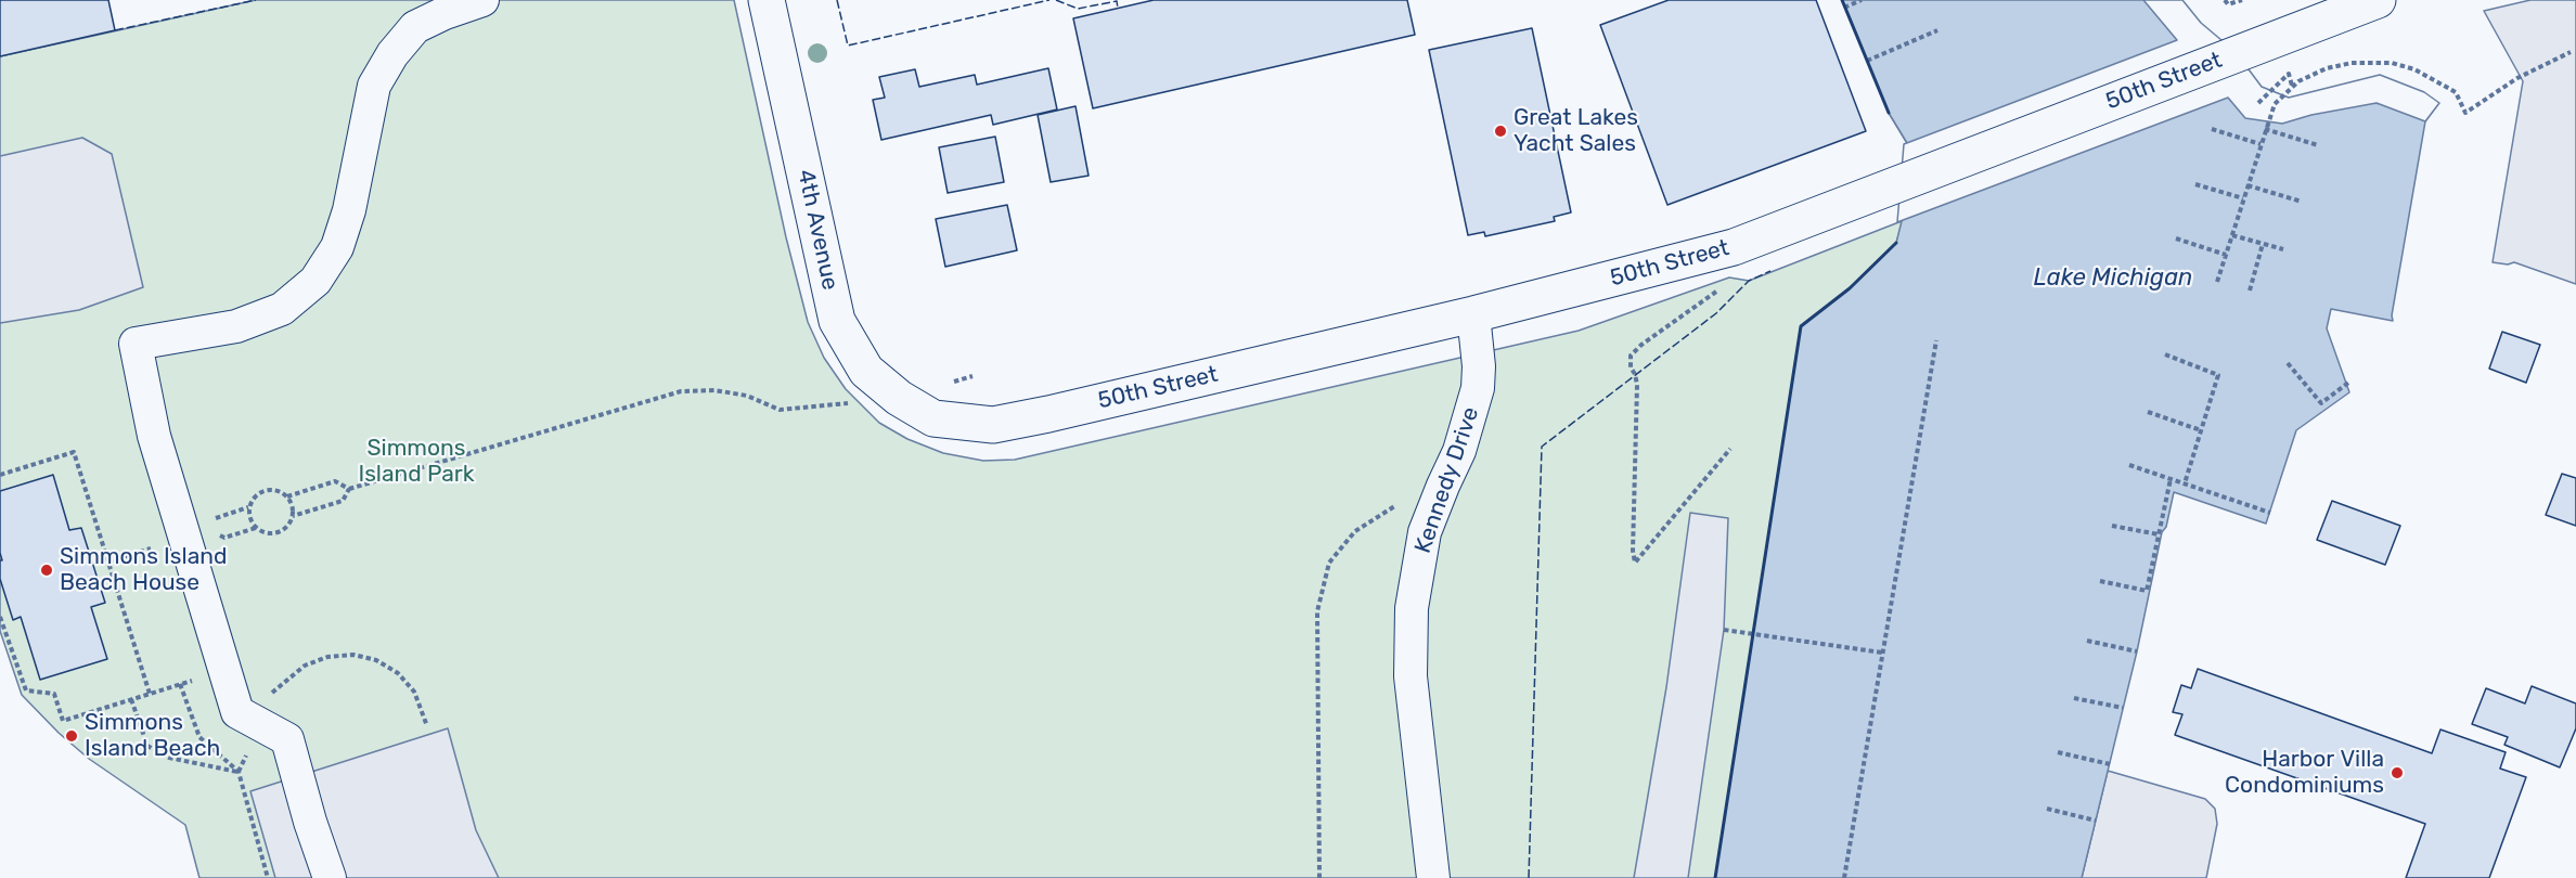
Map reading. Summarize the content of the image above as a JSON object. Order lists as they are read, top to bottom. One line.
{"streets":{"street":["50th Street","4th Avenue","Kennedy Drive"]},"crossings":[["50th Street","4th Avenue"],["50th Street","Kennedy Drive"]],"water":["Lake Michigan"],"parks":["Simmons Island Park"],"places":["Great Lakes Yacht Sales","Simmons Island Beach House","Simmons Island Beach","Harbor Villa Condominiums"]}
